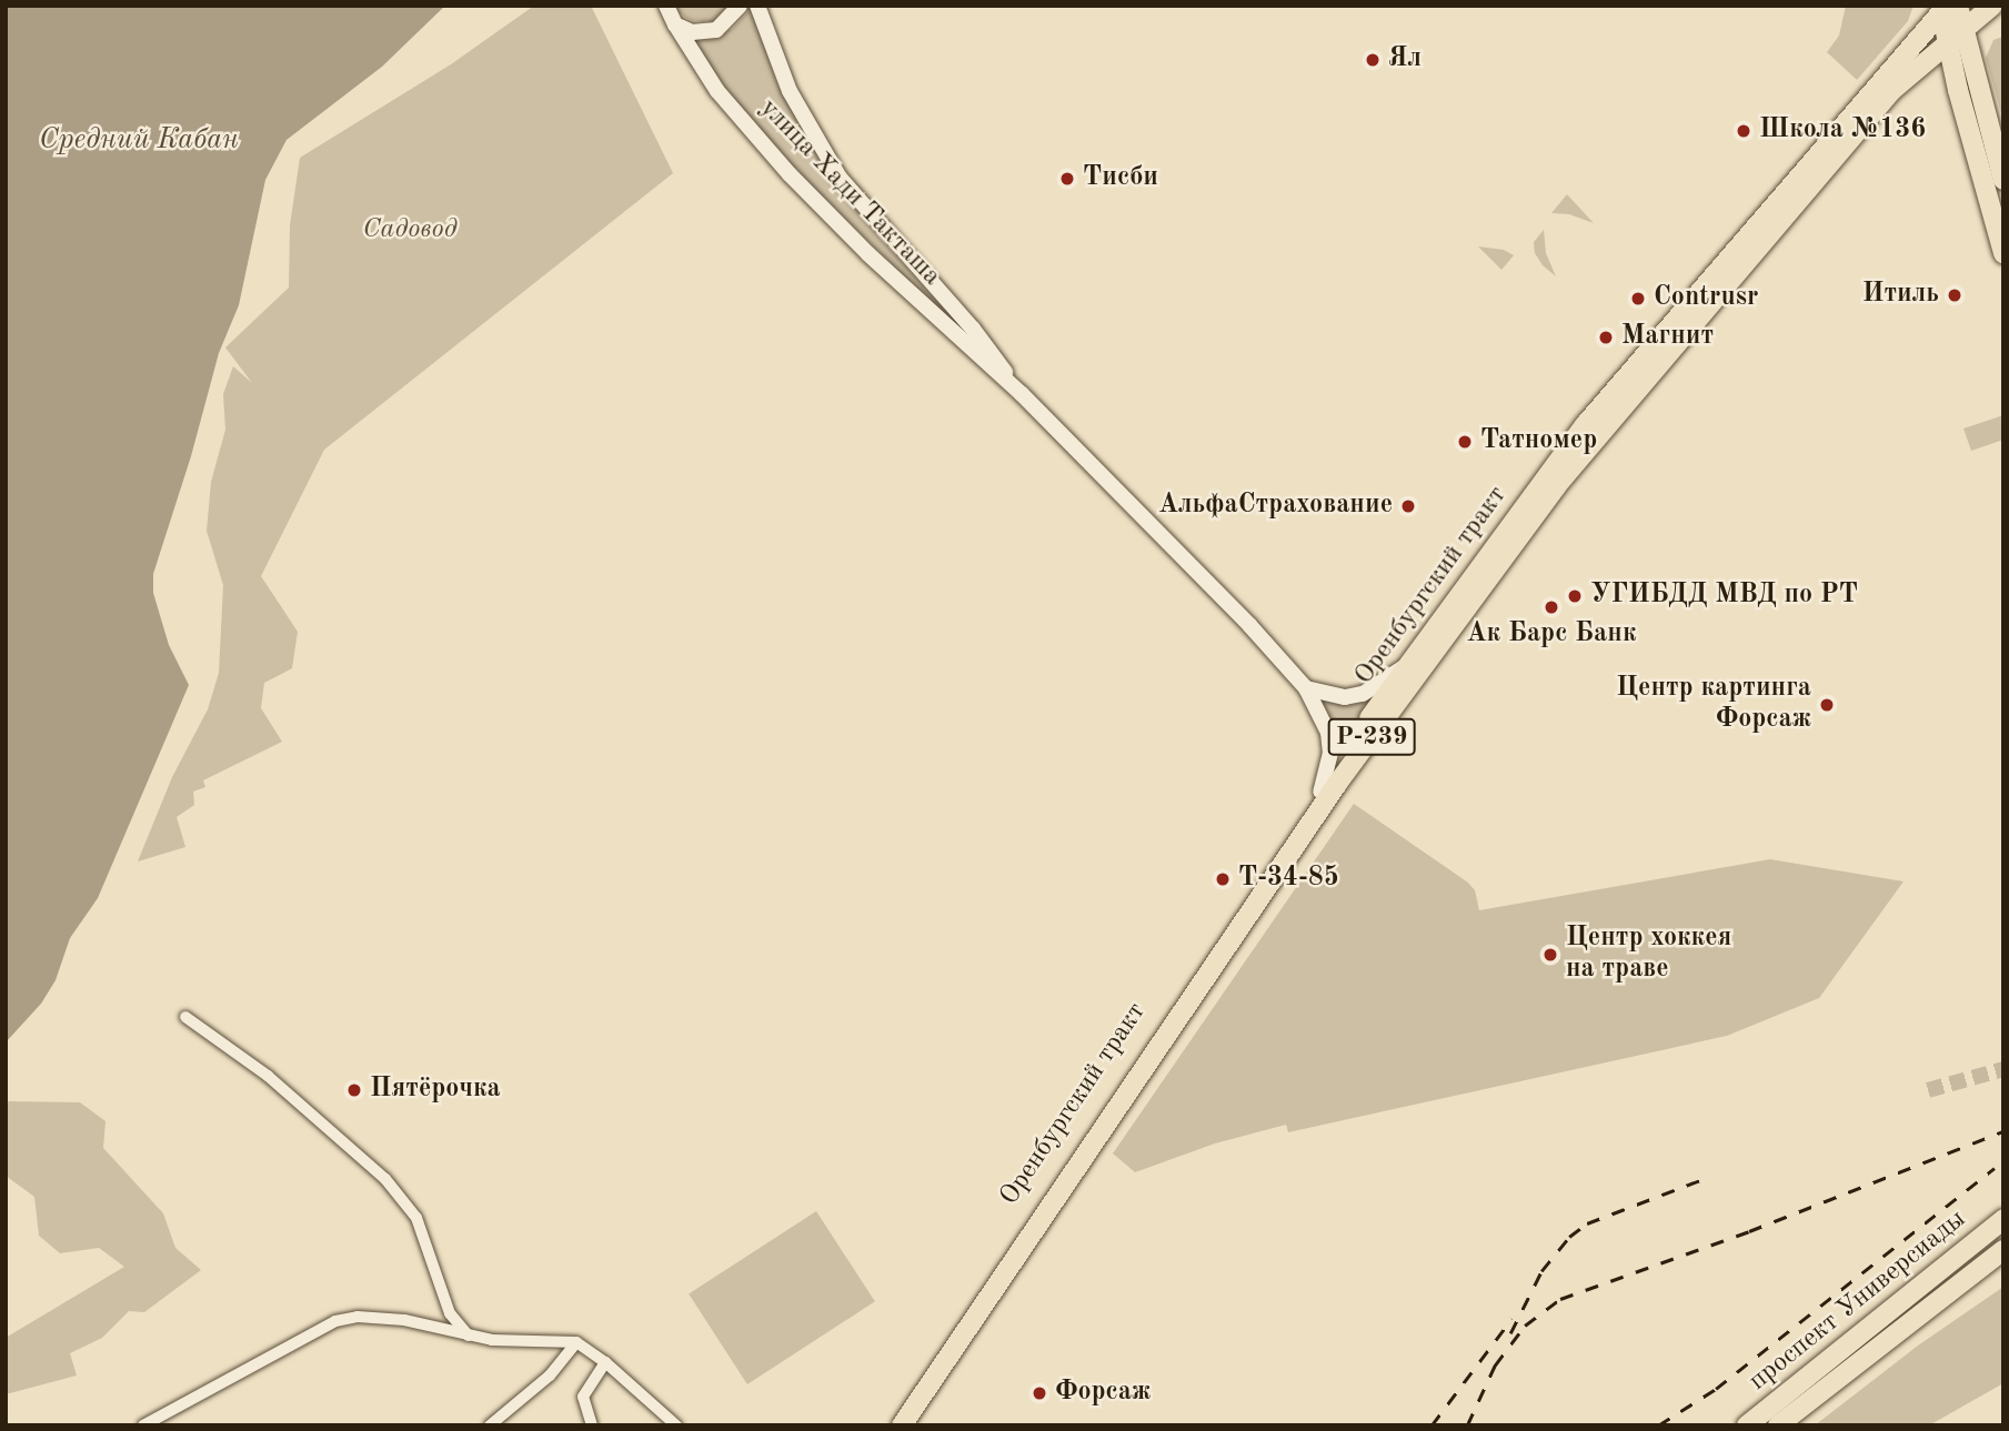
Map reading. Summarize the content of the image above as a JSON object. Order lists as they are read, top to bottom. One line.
{"streets":{"main road":["Оренбургский тракт","Р-239","проспект Универсиады"],"street":["улица Хади Такташа"]},"crossings":[["улица Хади Такташа","Оренбургский тракт"]],"water":["Средний Кабан"],"parks":["Садовод"],"places":["Ял","Школа №136","Тисби","Итиль","Contrusr","Магнит","Татномер","АльфаСтрахование","УГИБДД МВД по РТ","Ак Барс Банк","Центр картинга Форсаж","T-34-85","Центр хоккея на траве","Пятёрочка","Форсаж"]}
